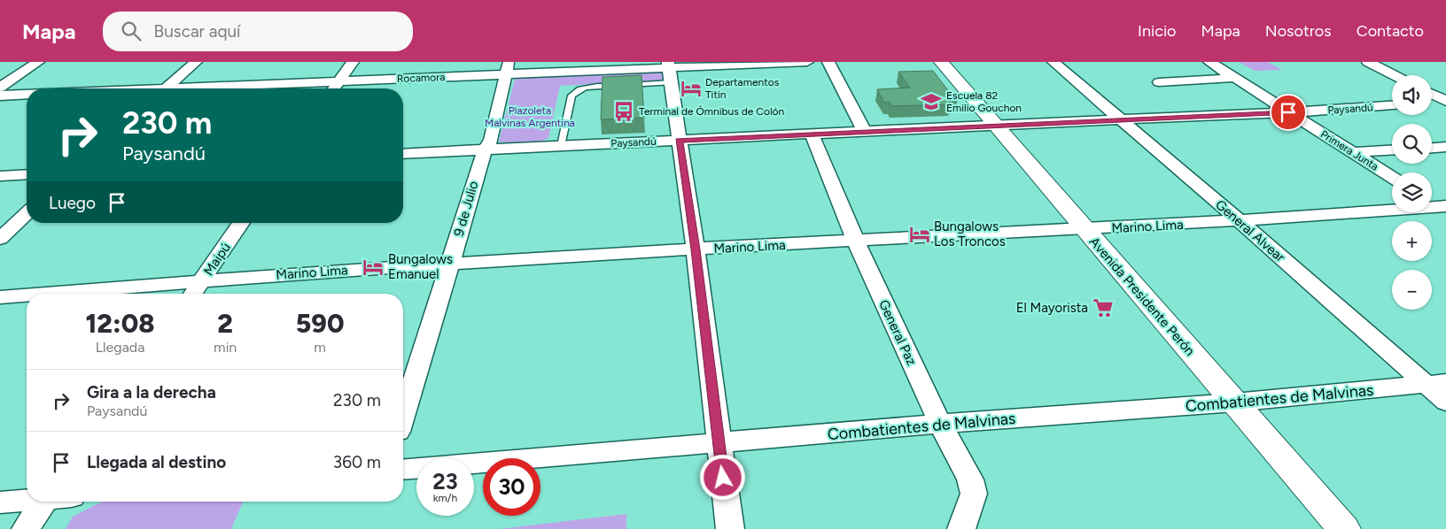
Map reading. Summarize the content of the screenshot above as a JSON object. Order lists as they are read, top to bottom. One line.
{"streets":{"main road":["Avenida Presidente Perón"],"street":["Rocamora","Paysandú","Primera Junta","9 de Julio","Marino Lima","General Alvear","Maipú","General Paz","Combatientes de Malvinas"]},"crossings":[["Rocamora","9 de Julio"],["Paysandú","Primera Junta"],["Paysandú","9 de Julio"],["Paysandú","General Alvear"],["Paysandú","Avenida Presidente Perón"],["Paysandú","General Paz"],["9 de Julio","Marino Lima"],["Marino Lima","General Alvear"],["Marino Lima","Maipú"],["Marino Lima","Avenida Presidente Perón"],["Marino Lima","General Paz"],["General Alvear","Combatientes de Malvinas"],["Avenida Presidente Perón","Combatientes de Malvinas"],["General Paz","Combatientes de Malvinas"]],"parks":["Plazoleta Malvinas Argentina"],"places":{"hotel":["Departamentos Titin","Bungalows Los Troncos","Bungalows Emanuel"],"school or university":["Escuela 82 Emilio Gouchon"],"bus stop":["Terminal de Ómnibus de Colón"],"supermarket":["El Mayorista"]},"page":{"header":"Mapa","search":"Buscar aquí","nav":["Inicio","Mapa","Nosotros","Contacto"],"map_buttons":["+","−"],"turn":["230 m","Paysandú"],"then":"Luego","eta":["12:08","Llegada","2","min","590","m"],"list":[{"name":"Gira a la derecha","note":"Paysandú","value":"230 m"},{"name":"Llegada al destino","value":"360 m"}],"speed":"23 km/h","limit":"30"}}
